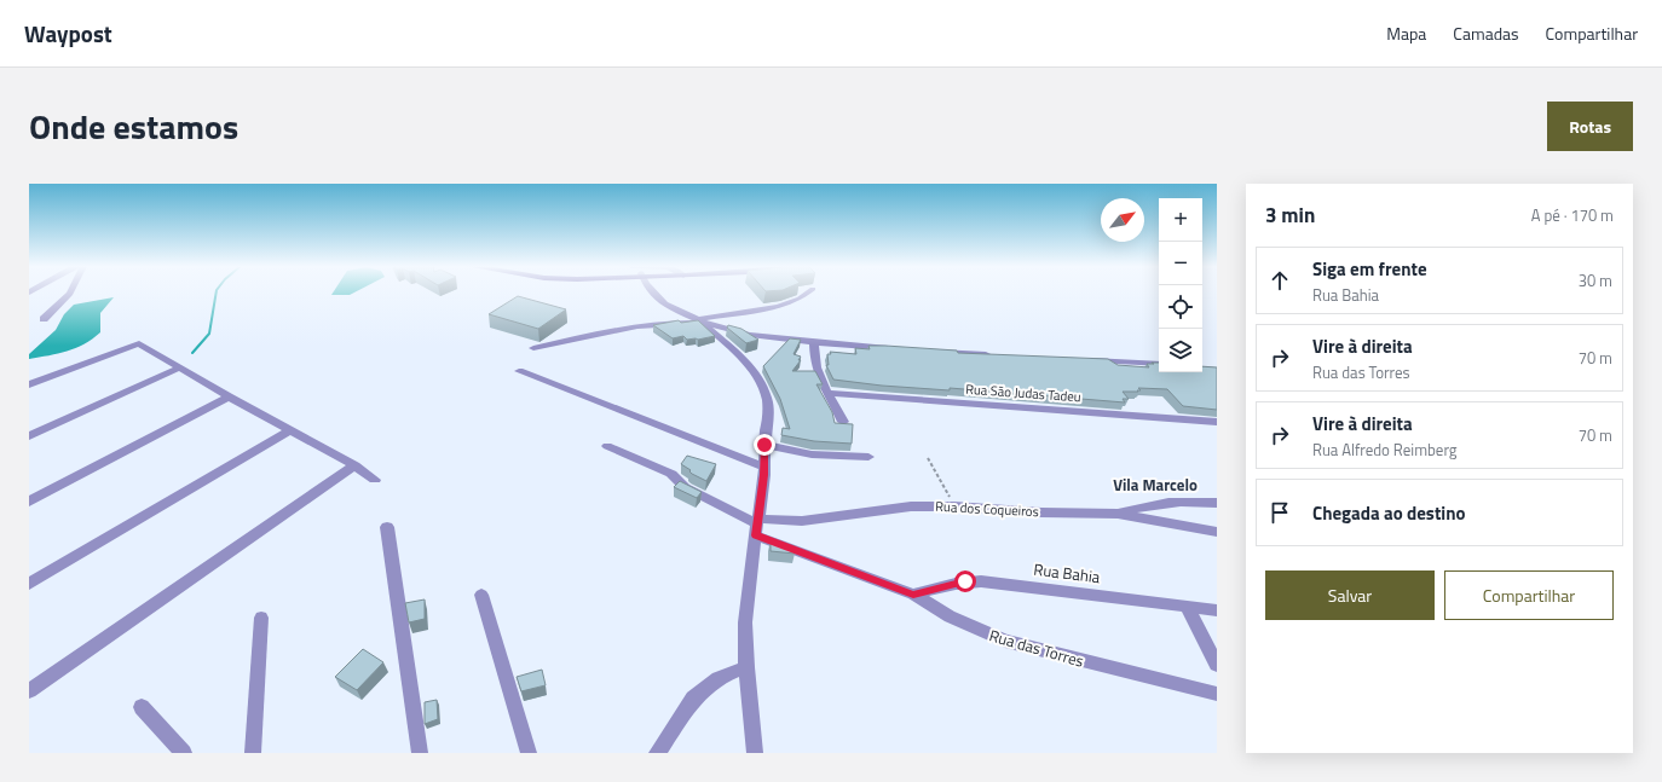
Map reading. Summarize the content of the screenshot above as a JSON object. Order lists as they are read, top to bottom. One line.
{"streets":{"street":["Rua São Judas Tadeu","Rua dos Coqueiros","Rua Bahia","Rua das Torres"]},"crossings":[["Rua dos Coqueiros","Rua das Torres"],["Rua Bahia","Rua das Torres"]],"districts":["Vila Marcelo"],"north":"top right","page":{"header":"Waypost","nav":["Mapa","Camadas","Compartilhar"],"title":"Onde estamos","buttons":["Rotas",["Salvar","Compartilhar"]],"heading":["3 min","A pé · 170 m"],"map_buttons":["+","−"],"list":[["Siga em frente","Rua Bahia","30 m"],["Vire à direita","Rua das Torres","70 m"],["Vire à direita","Rua Alfredo Reimberg","70 m"],"Chegada ao destino"]}}
